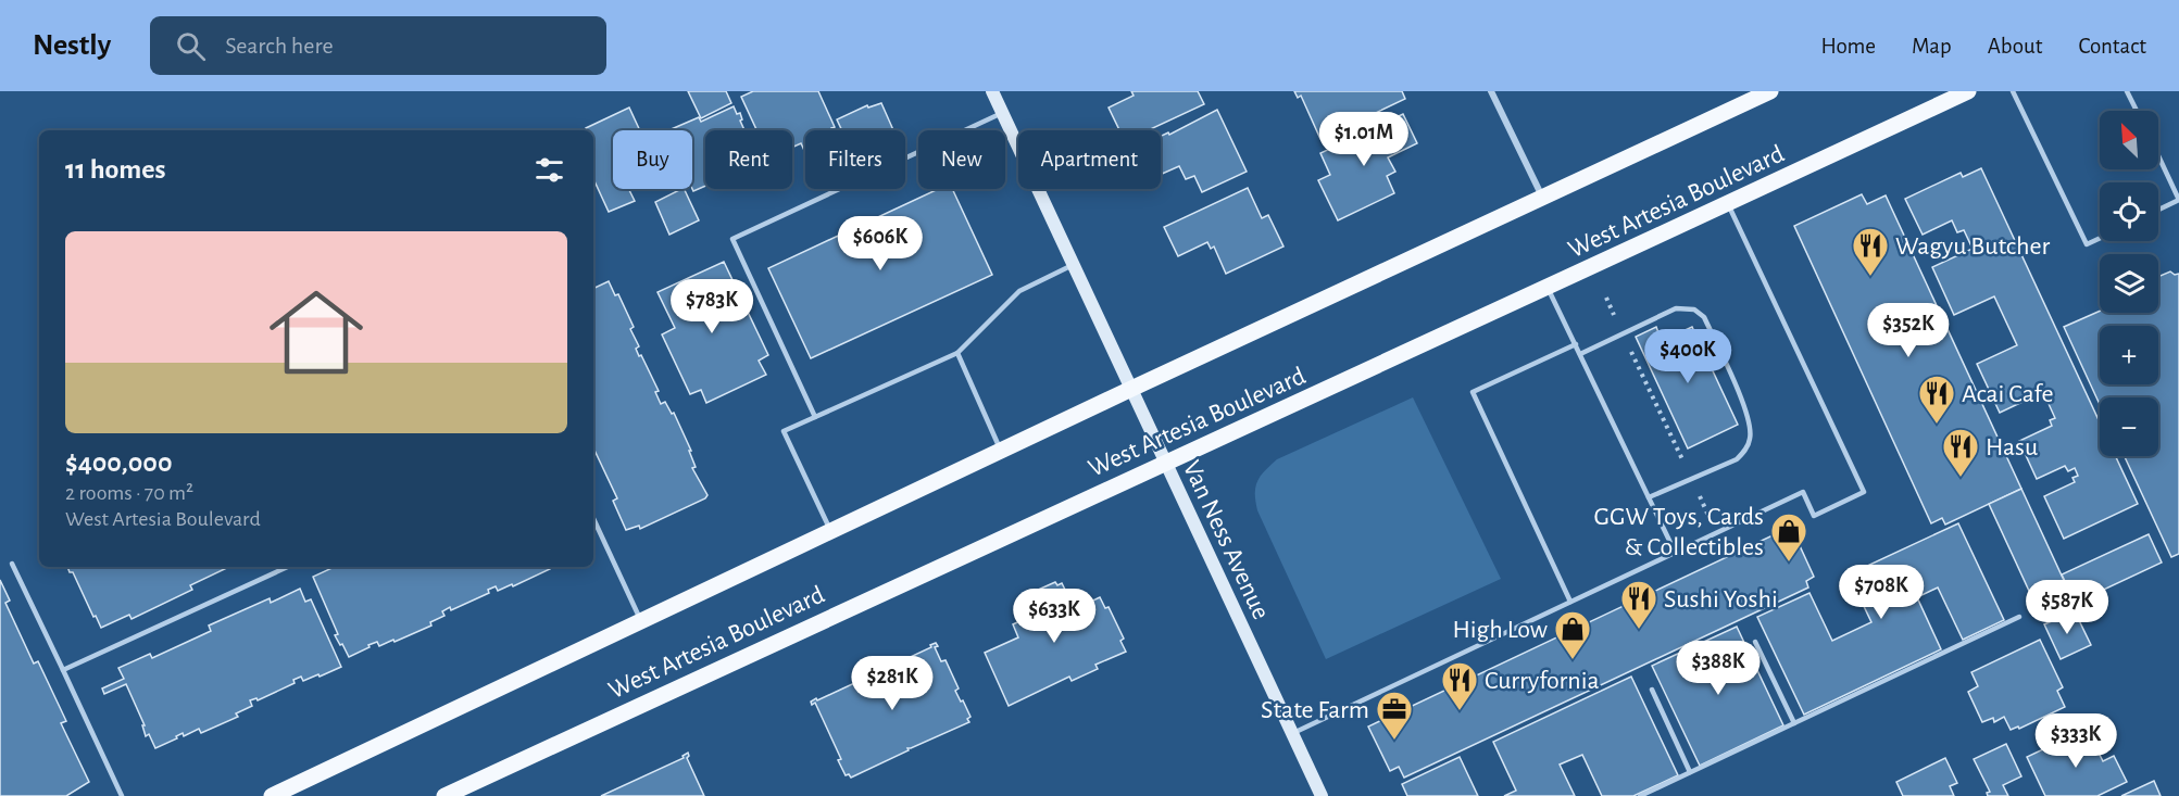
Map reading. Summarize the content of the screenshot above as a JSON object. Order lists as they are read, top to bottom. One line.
{"streets":{"main road":["West Artesia Boulevard","Van Ness Avenue"]},"crossings":[["West Artesia Boulevard","Van Ness Avenue"]],"places":{"restaurant":["Wagyu Butcher","Acai Cafe","Hasu","Sushi Yoshi","Curryfornia"],"shop":["GGW Toys, Cards & Collectibles","High Low"],"office":["State Farm"]},"north":"top left","page":{"header":"Nestly","search":"Search here","nav":["Home","Map","About","Contact"],"map_buttons":["+","−"],"price":["$1.01M","$606K","$783K","$352K","$400K","$708K","$587K","$633K","$388K","$281K","$333K"],"chip":["Buy","Rent","Filters","New","Apartment"],"heading":"11 homes","list":[{"name":"$400,000","note":"2 rooms · 70 m² · West Artesia Boulevard"}]}}
